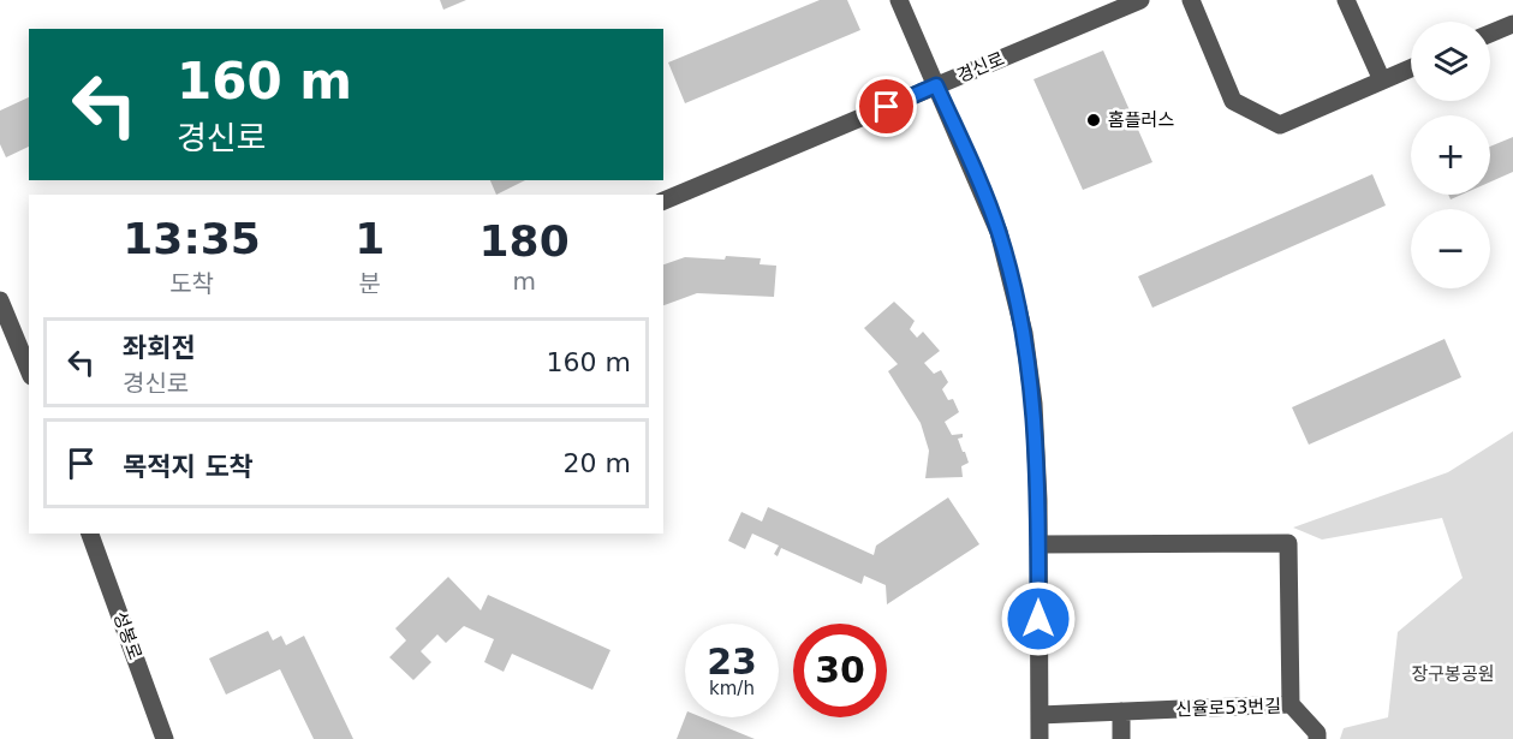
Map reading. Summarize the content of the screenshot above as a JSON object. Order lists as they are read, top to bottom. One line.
{"streets":{"street":["경신로","성봉로","신율로53번길"]},"parks":["장구봉공원"],"places":["홈플러스"],"page":{"map_buttons":["+","−"],"turn":["160 m","경신로"],"eta":["13:35","도착","1","분","180","m"],"list":[{"name":"좌회전","note":"경신로","value":"160 m"},{"name":"목적지 도착","value":"20 m"}],"speed":"23 km/h","limit":"30"}}
